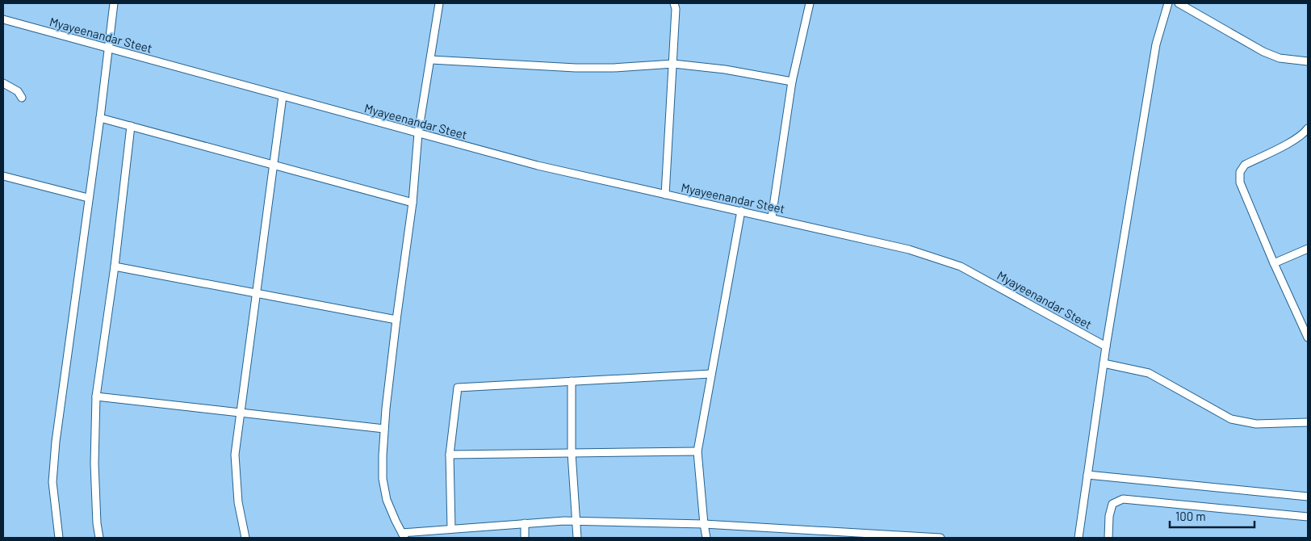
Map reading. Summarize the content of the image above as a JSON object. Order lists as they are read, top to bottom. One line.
{"streets":{"street":["Myayeenandar Steet"]},"scale_bar":"100 m"}
